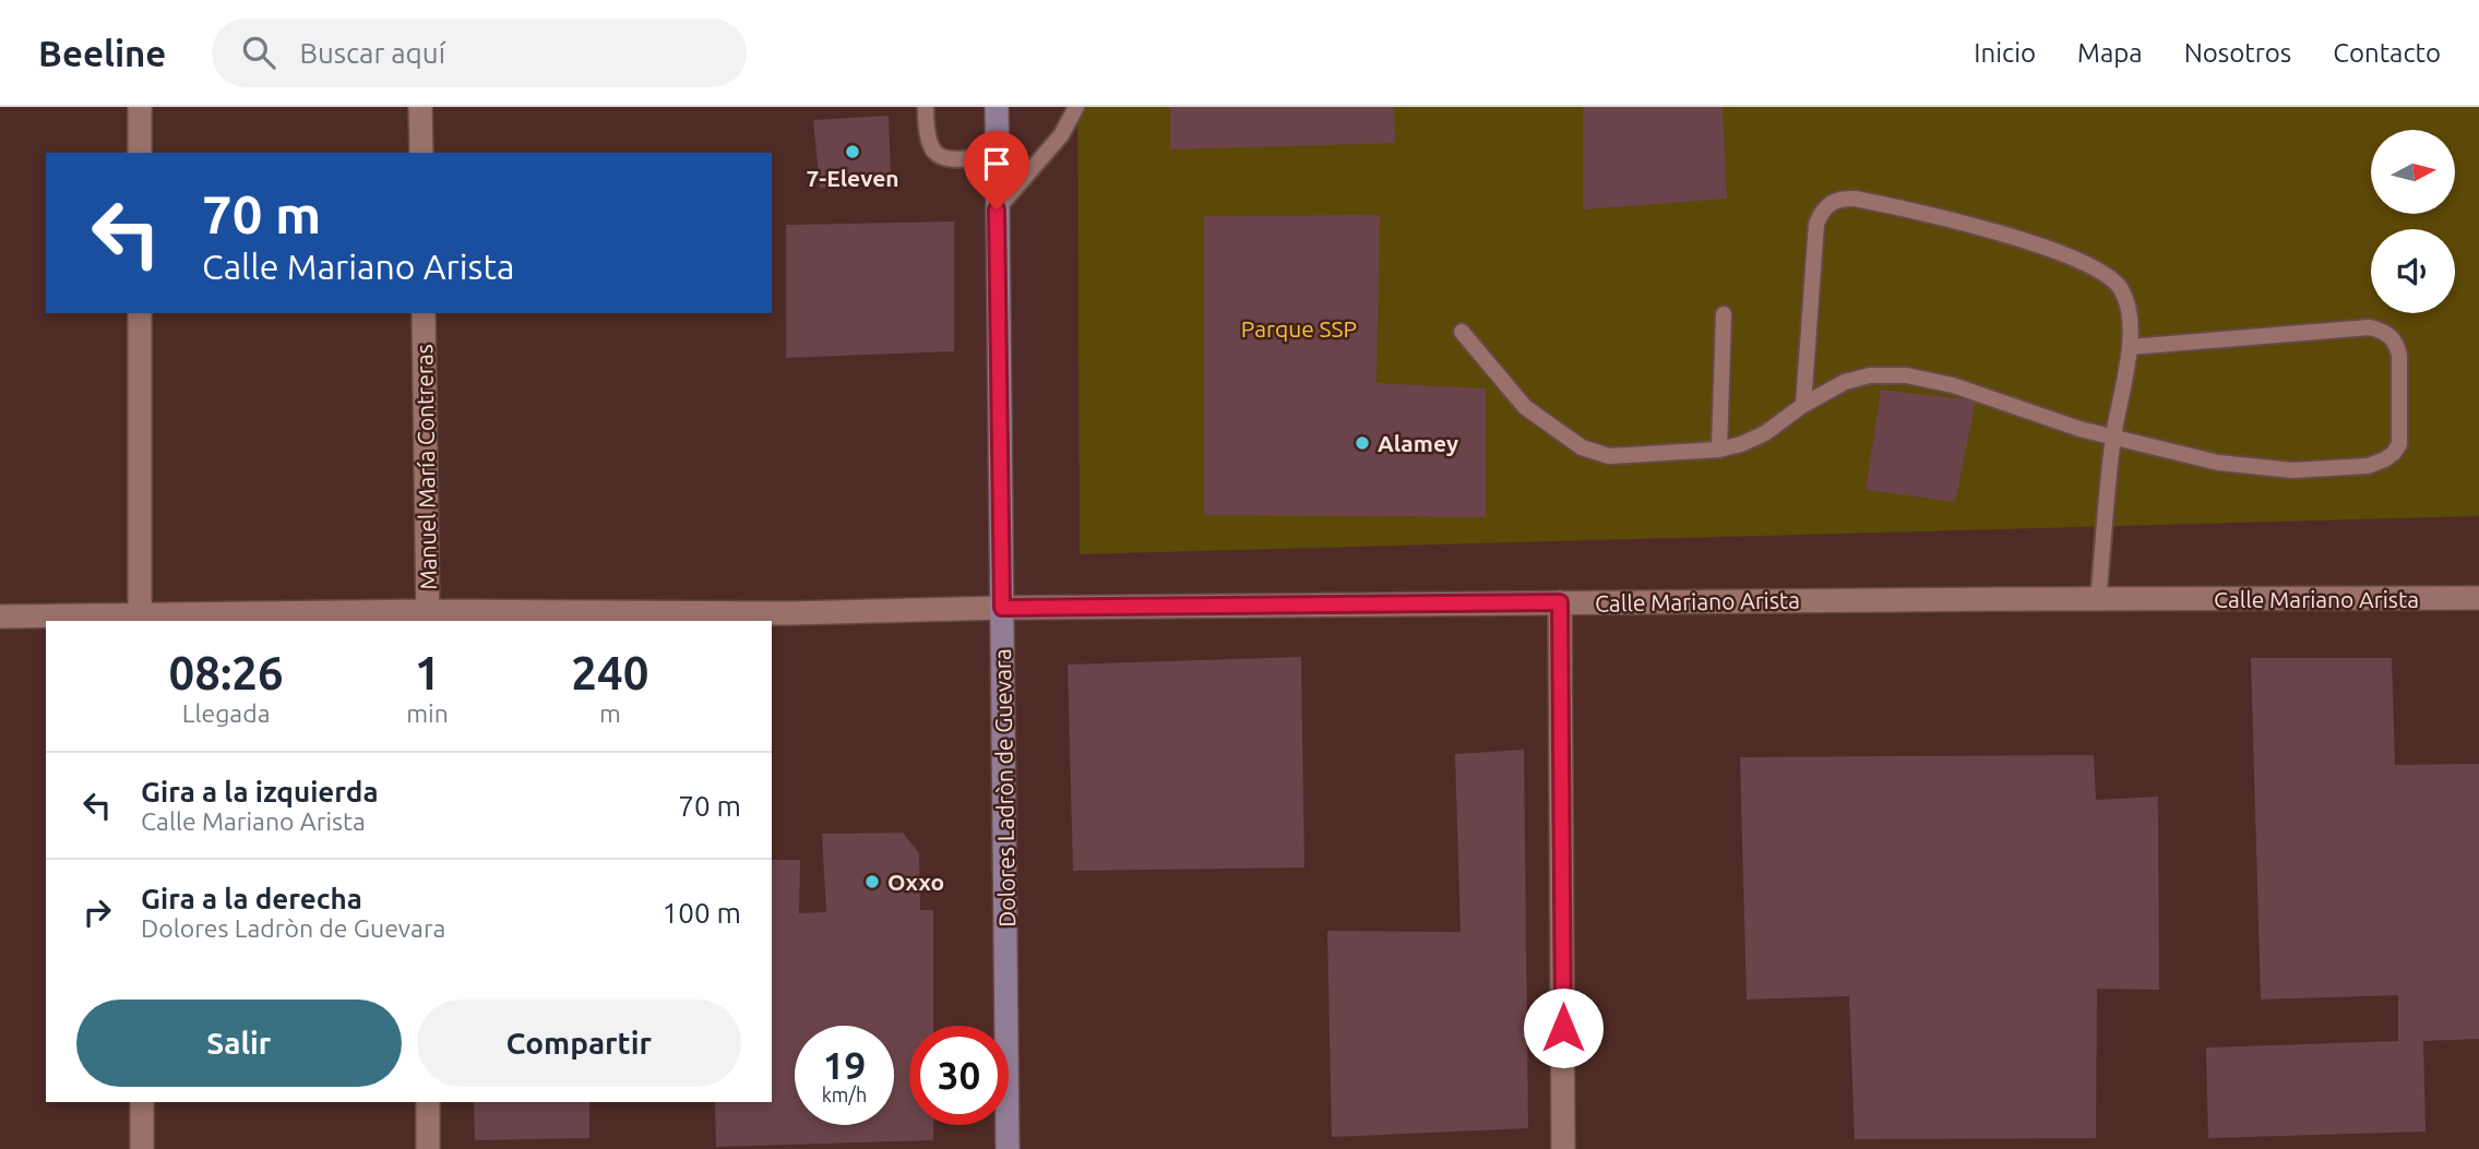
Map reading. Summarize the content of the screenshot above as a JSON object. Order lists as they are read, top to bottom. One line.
{"streets":{"street":["Manuel María Contreras","Calle Mariano Arista","Dolores Ladròn de Guevara"]},"crossings":[["Manuel María Contreras","Calle Mariano Arista"],["Calle Mariano Arista","Dolores Ladròn de Guevara"]],"parks":["Parque SSP"],"places":["7-Eleven","Alamey","Oxxo"],"north":"right","page":{"header":"Beeline","search":"Buscar aquí","nav":["Inicio","Mapa","Nosotros","Contacto"],"turn":["70 m","Calle Mariano Arista"],"eta":["08:26","Llegada","1","min","240","m"],"list":[{"name":"Gira a la izquierda","note":"Calle Mariano Arista","value":"70 m"},{"name":"Gira a la derecha","note":"Dolores Ladròn de Guevara","value":"100 m"}],"buttons":["Salir","Compartir"],"speed":"19 km/h","limit":"30"}}
